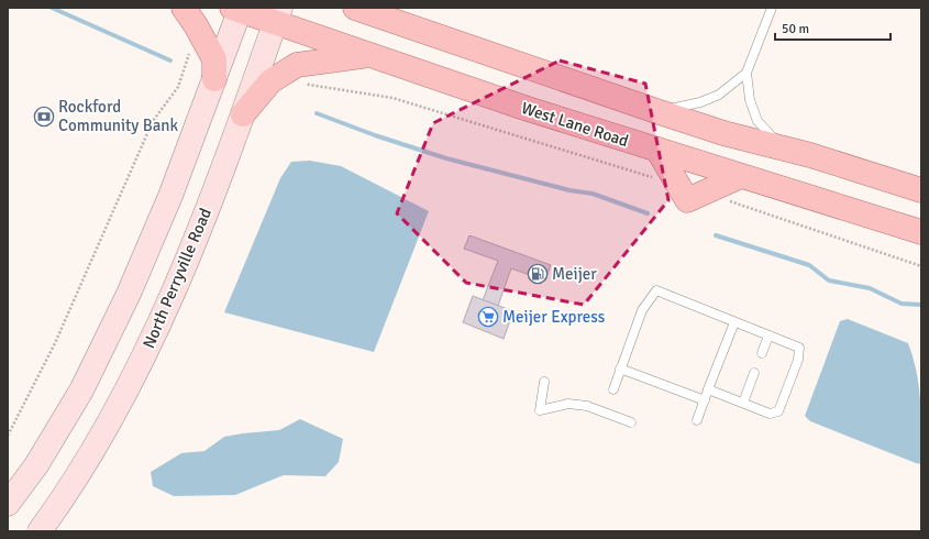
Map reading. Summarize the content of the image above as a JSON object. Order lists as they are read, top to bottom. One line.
{"streets":{"main road":["West Lane Road","North Perryville Road"]},"crossings":[["West Lane Road","North Perryville Road"]],"places":{"bank":["Rockford Community Bank"],"fuel station":["Meijer"],"supermarket":["Meijer Express"]},"scale_bar":"50 m"}
